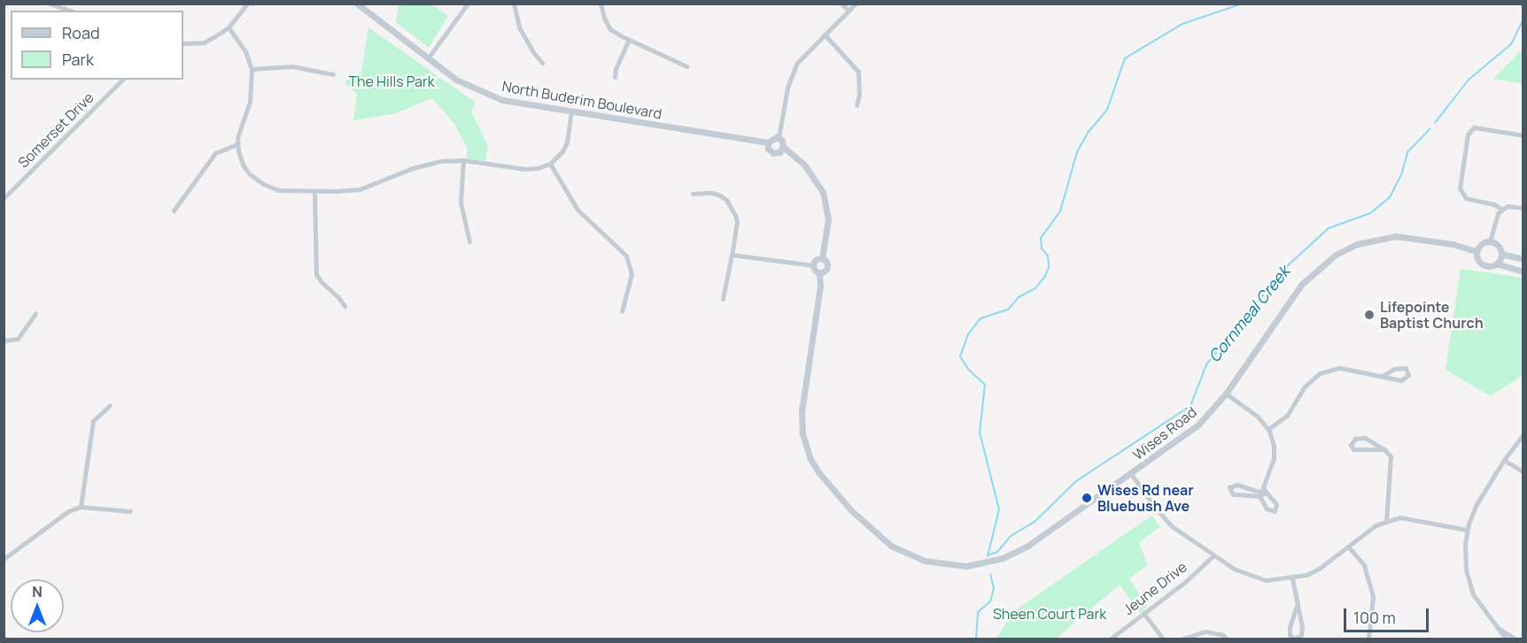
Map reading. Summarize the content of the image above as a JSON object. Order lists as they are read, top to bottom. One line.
{"streets":{"street":["North Buderim Boulevard","Somerset Drive","Wises Road","Jeune Drive"]},"water":["Cornmeal Creek"],"parks":["The Hills Park","Sheen Court Park"],"places":["Lifepointe Baptist Church","Wises Rd near Bluebush Ave"],"legend":["Road","Park"],"scale_bar":"100 m","north":"top"}
